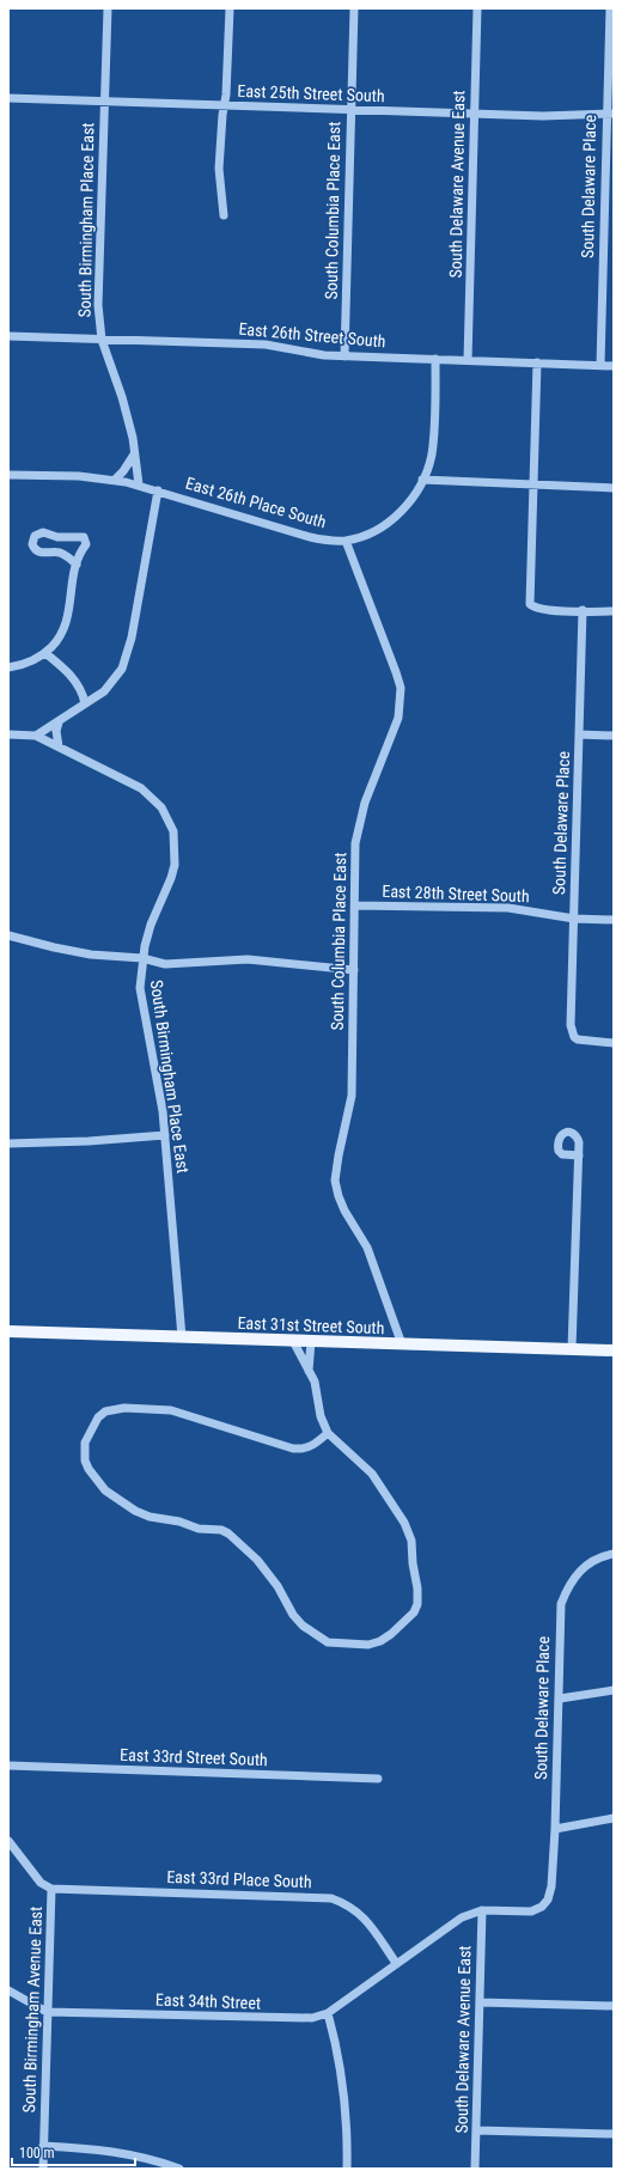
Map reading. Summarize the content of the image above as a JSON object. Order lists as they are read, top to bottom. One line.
{"streets":{"main road":["East 31st Street South"],"street":["East 25th Street South","South Delaware Avenue East","South Delaware Place","South Columbia Place East","South Birmingham Place East","East 26th Street South","East 26th Place South","East 28th Street South","East 33rd Street South","East 33rd Place South","East 34th Street","South Birmingham Avenue East"]},"crossings":[["East 25th Street South","South Delaware Avenue East"],["East 25th Street South","South Delaware Place"],["East 25th Street South","South Columbia Place East"],["East 25th Street South","South Birmingham Place East"],["South Delaware Avenue East","East 26th Street South"],["South Delaware Place","East 26th Street South"],["South Delaware Place","East 28th Street South"],["South Columbia Place East","East 26th Street South"],["South Columbia Place East","East 26th Place South"],["South Columbia Place East","East 28th Street South"],["South Columbia Place East","East 31st Street South"],["South Birmingham Place East","East 26th Street South"],["South Birmingham Place East","East 26th Place South"],["South Birmingham Place East","East 31st Street South"],["East 26th Street South","East 26th Place South"],["East 33rd Place South","East 34th Street"],["East 33rd Place South","South Birmingham Avenue East"],["East 34th Street","South Birmingham Avenue East"]],"scale_bar":"100 m"}
